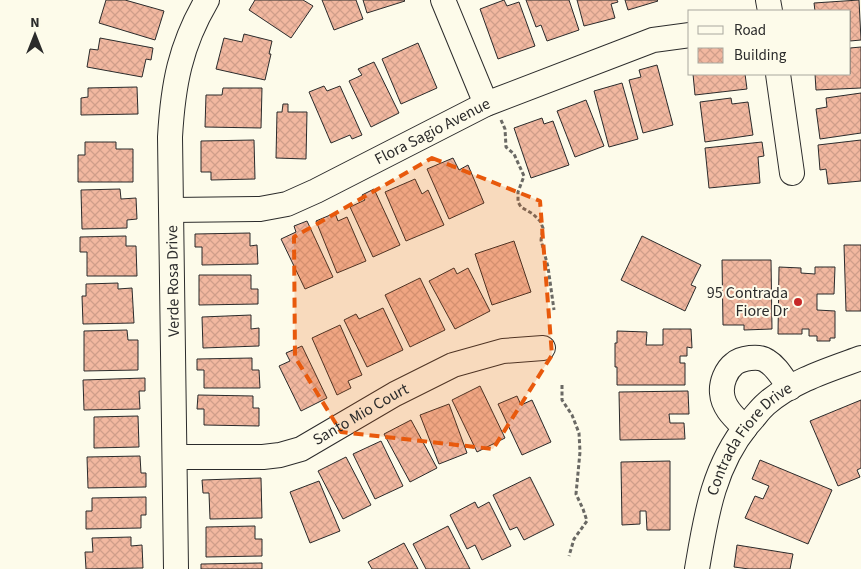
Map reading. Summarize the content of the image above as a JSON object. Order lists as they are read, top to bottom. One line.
{"streets":{"street":["Flora Sagio Avenue","Verde Rosa Drive","Santo Mio Court","Contrada Fiore Drive"]},"crossings":[["Flora Sagio Avenue","Verde Rosa Drive"],["Verde Rosa Drive","Santo Mio Court"]],"places":["95 Contrada Fiore Dr"],"legend":["Road","Building"],"north":"top"}
